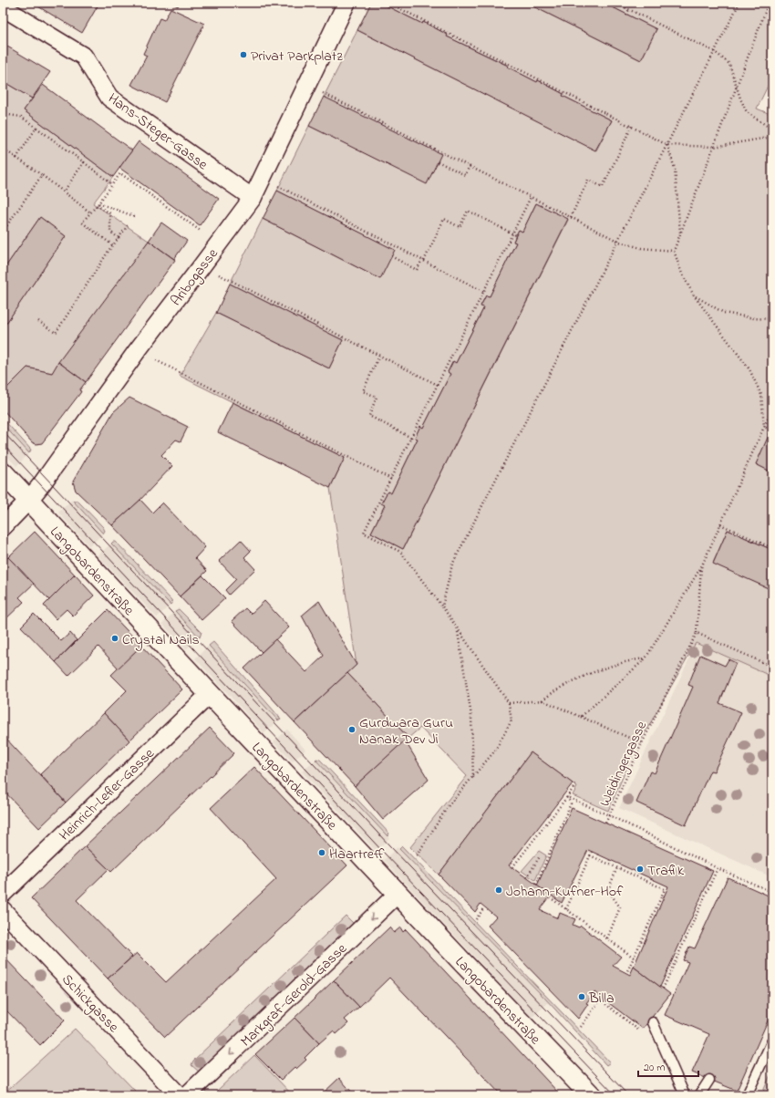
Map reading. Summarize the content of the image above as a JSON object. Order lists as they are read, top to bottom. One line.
{"streets":{"street":["Hans-Steger-Gasse","Aribogasse","Langobardenstraße","Heinrich-Lefler-Gasse","Markgraf-Gerold-Gasse","Schickgasse"],"path":["Weidingergasse"]},"crossings":[["Hans-Steger-Gasse","Aribogasse"],["Aribogasse","Langobardenstraße"],["Langobardenstraße","Heinrich-Lefler-Gasse"],["Langobardenstraße","Markgraf-Gerold-Gasse"]],"one_way":["Markgraf-Gerold-Gasse"],"places":["Privat Parkplatz","Crystal Nails","Gurdwara Guru Nanak Dev Ji","Haartreff","Trafik","Johann-Kufner-Hof","Billa"],"scale_bar":"20 m"}
